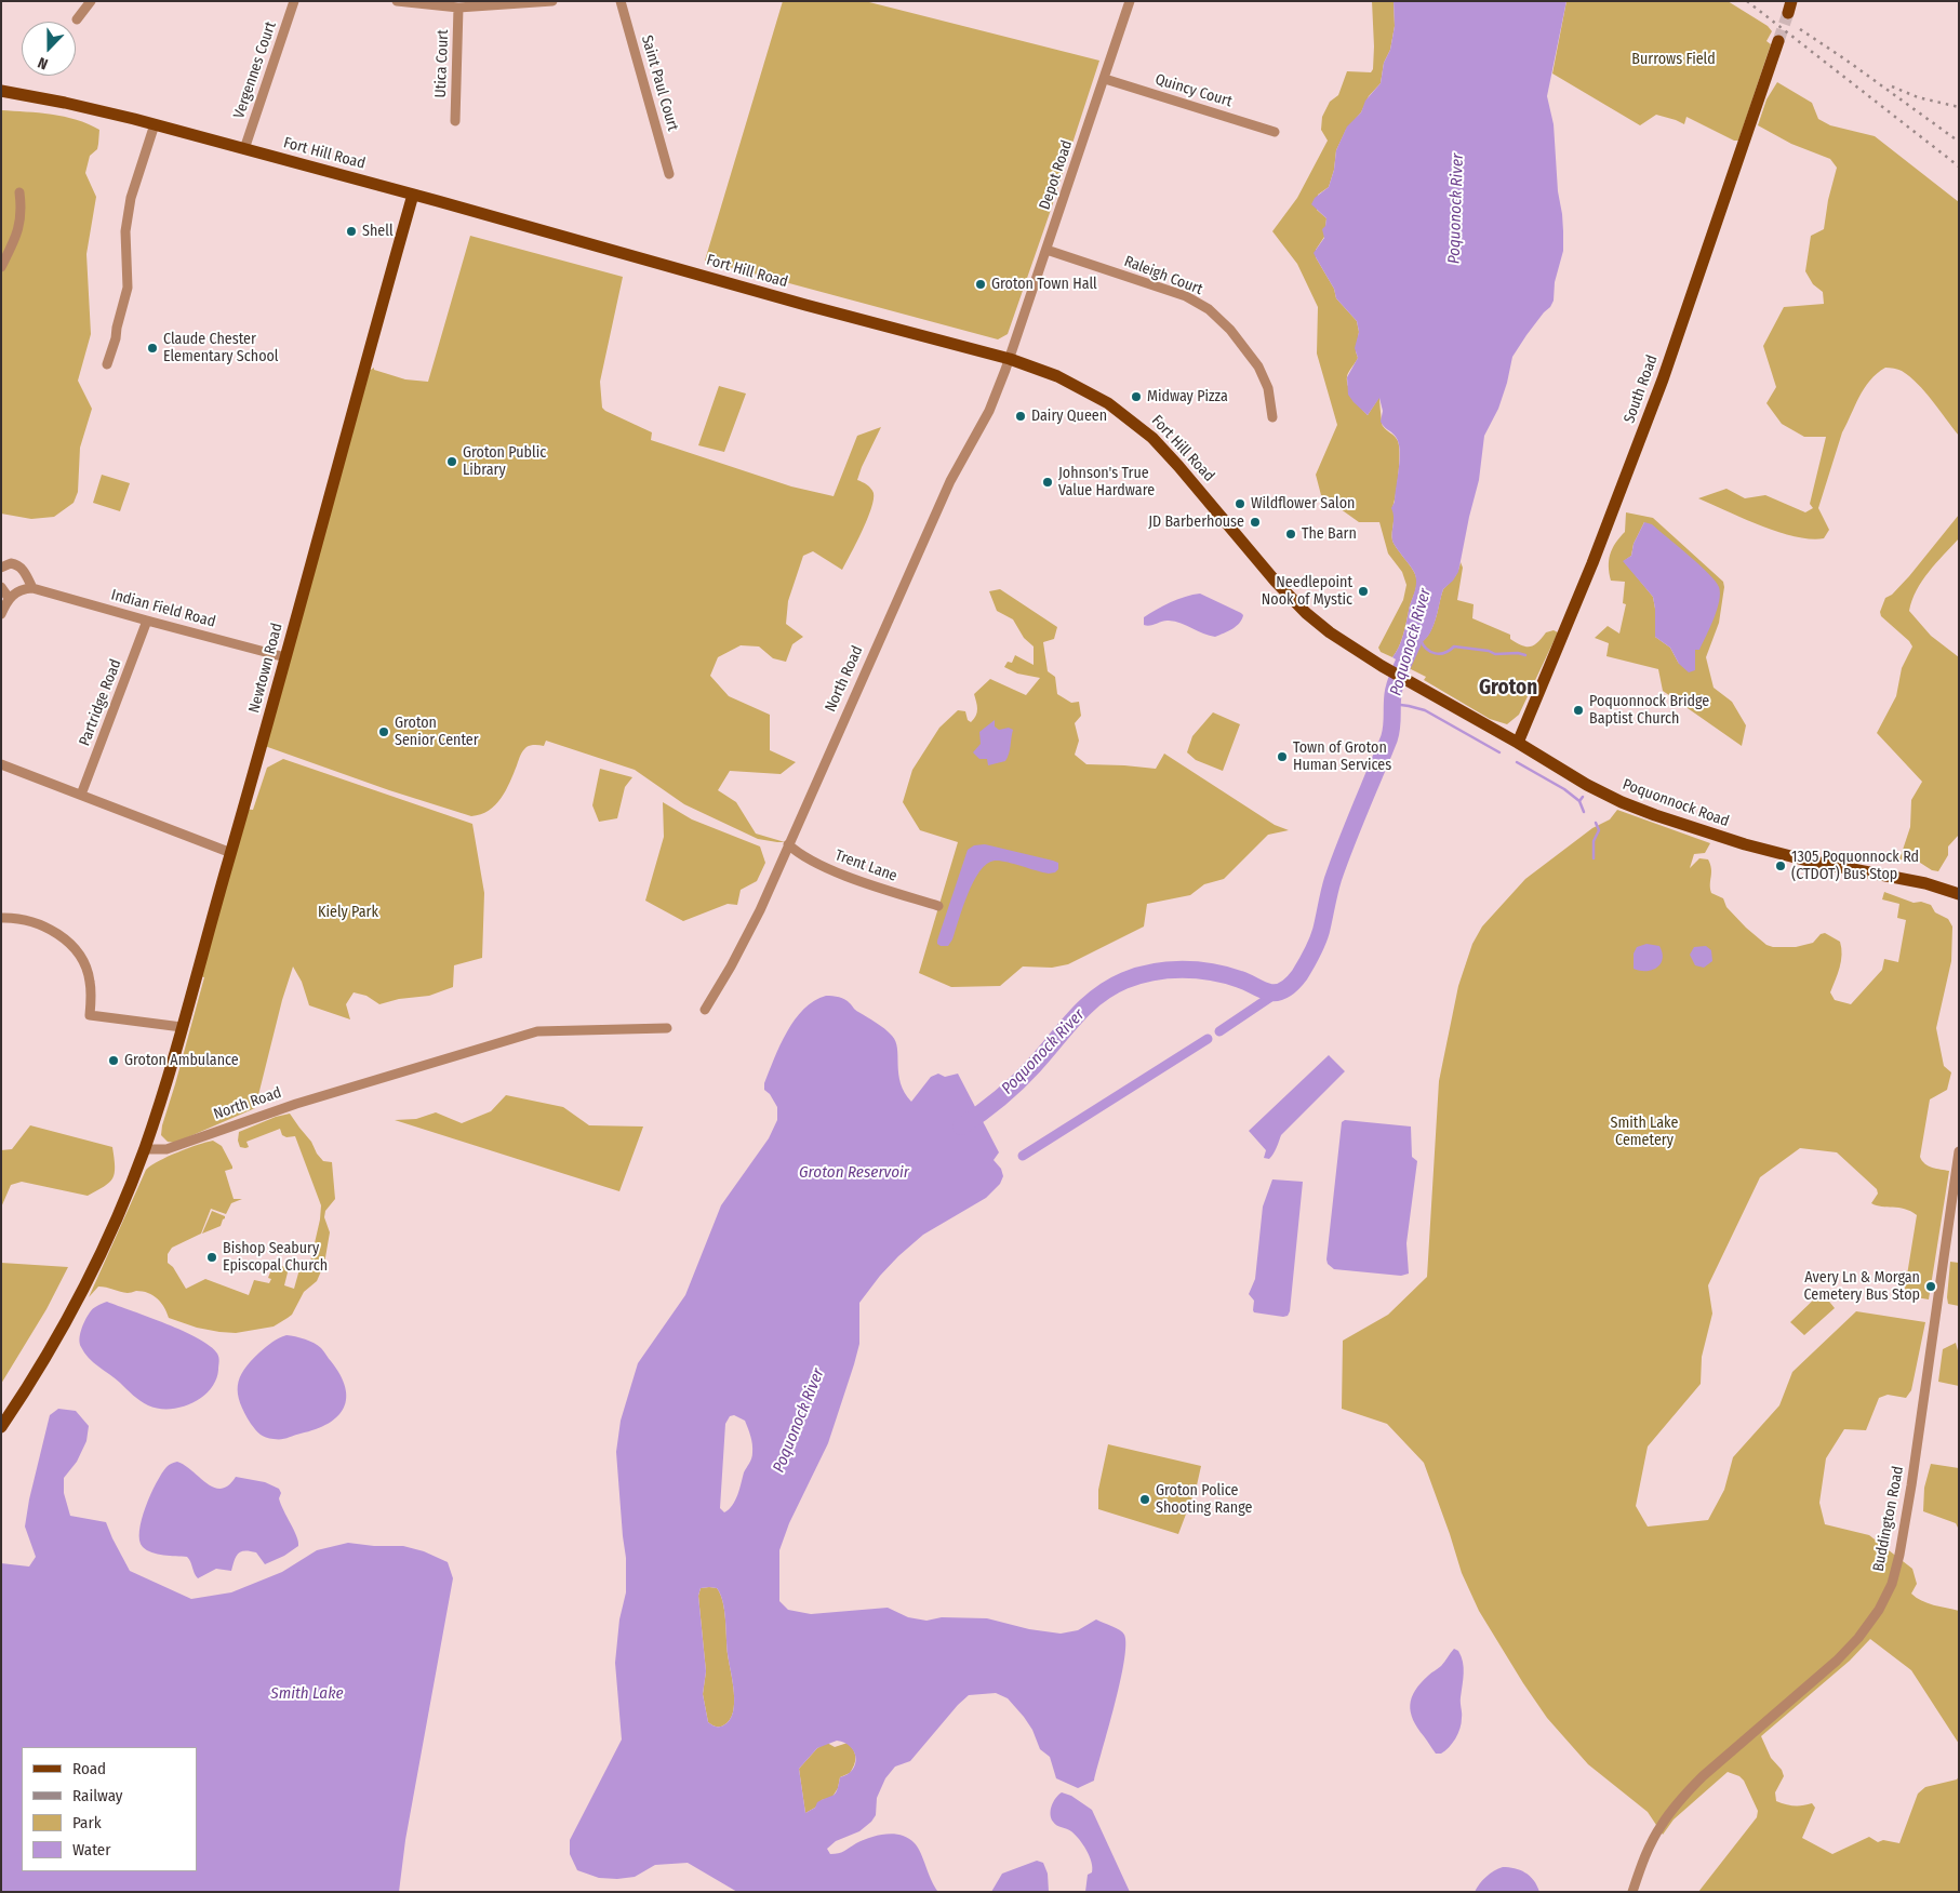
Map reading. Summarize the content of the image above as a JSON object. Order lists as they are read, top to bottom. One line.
{"streets":{"main road":["Fort Hill Road","South Road","Newtown Road","Poquonnock Road"],"street":["Utica Court","Vergennes Court","Saint Paul Court","Quincy Court","Depot Road","Raleigh Court","Indian Field Road","North Road","Partridge Road","Trent Lane","Buddington Road"]},"crossings":[["Vergennes Court","Fort Hill Road"],["Quincy Court","Depot Road"],["Fort Hill Road","Depot Road"],["Fort Hill Road","Newtown Road"],["Fort Hill Road","North Road"],["Fort Hill Road","Poquonnock Road"],["Depot Road","Raleigh Court"],["Depot Road","North Road"],["South Road","Poquonnock Road"],["Indian Field Road","Newtown Road"],["Indian Field Road","Partridge Road"],["Newtown Road","North Road"],["North Road","Trent Lane"]],"districts":["Groton"],"water":["Poquonock River","Groton Reservoir","Smith Lake"],"parks":["Burrows Field","Kiely Park","Smith Lake Cemetery"],"places":["Shell","Groton Town Hall","Claude Chester Elementary School","Midway Pizza","Dairy Queen","Groton Public Library","Johnson's True Value Hardware","Wildflower Salon","JD Barberhouse","The Barn","Needlepoint Nook of Mystic","Poquonnock Bridge Baptist Church","Groton Senior Center","Town of Groton Human Services","1305 Poquonnock Rd (CTDOT) Bus Stop","Groton Ambulance","Bishop Seabury Episcopal Church","Avery Ln & Morgan Cemetery Bus Stop","Groton Police Shooting Range"],"legend":["Road","Railway","Park","Water"],"north":"bottom"}
